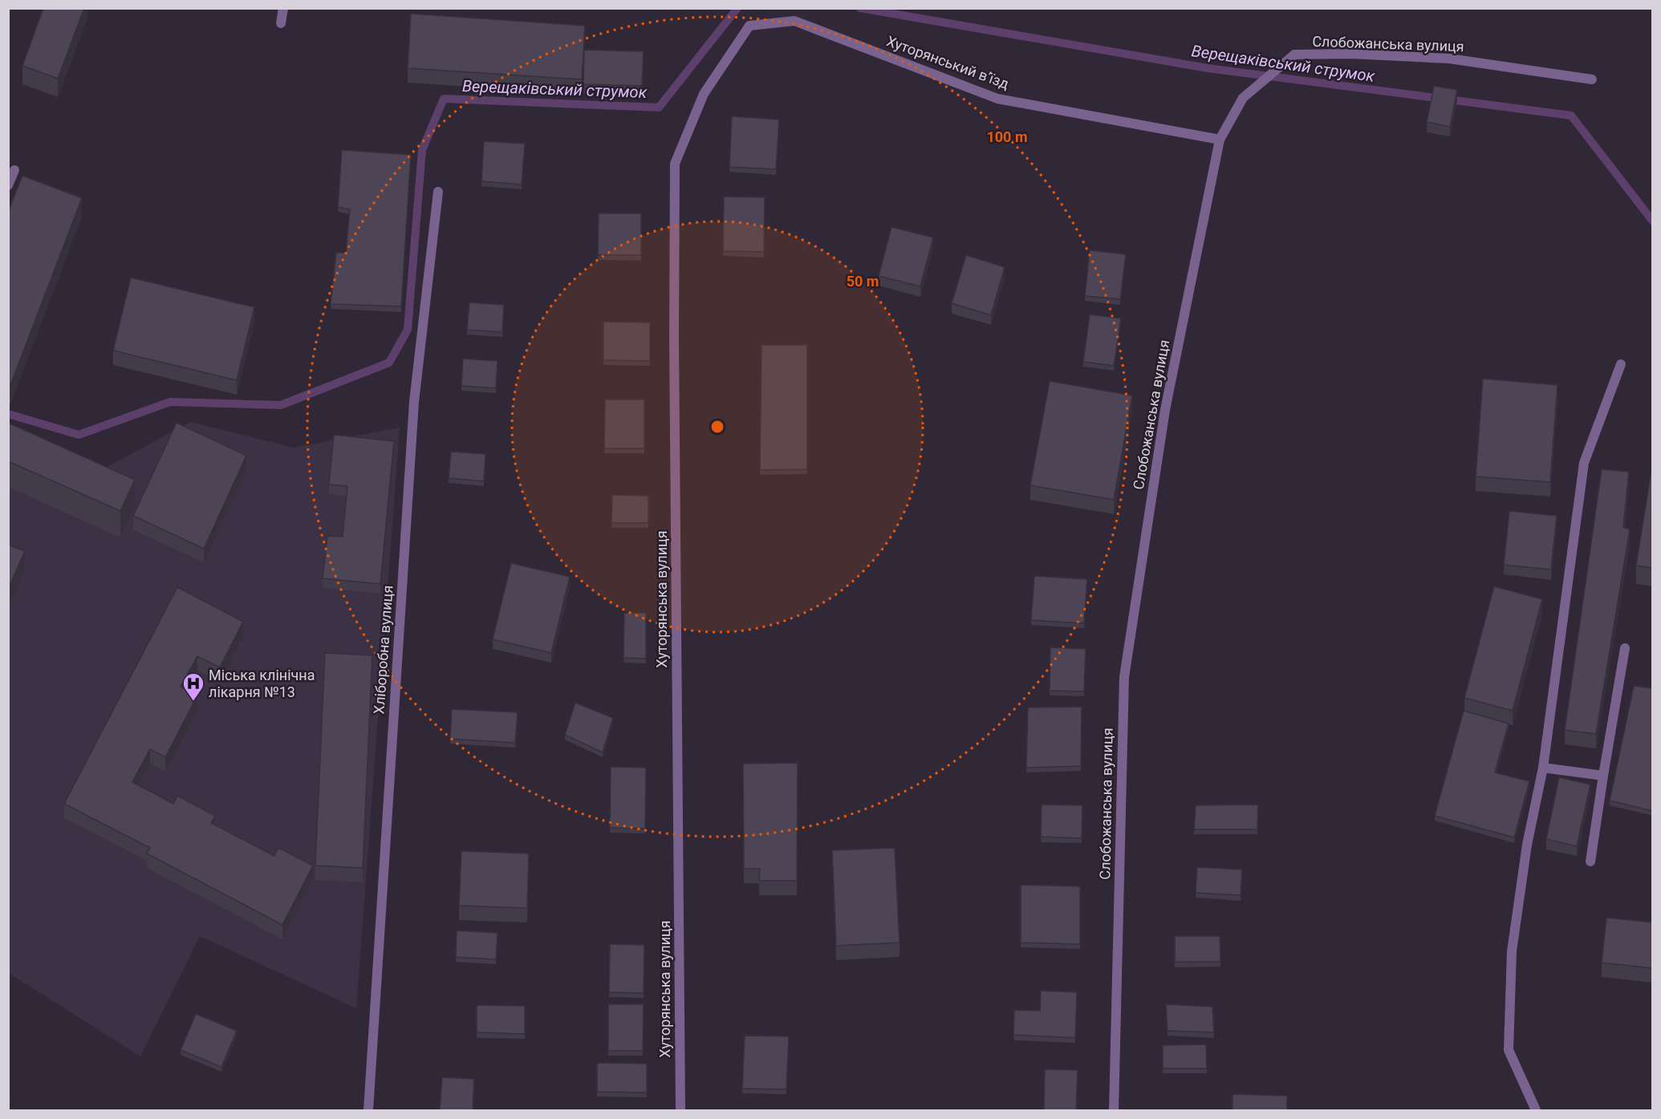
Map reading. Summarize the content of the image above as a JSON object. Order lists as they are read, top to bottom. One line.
{"streets":{"street":["Слобожанська вулиця","Хуторянський в’їзд","Хуторянська вулиця","Хліборобна вулиця"]},"crossings":[["Слобожанська вулиця","Хуторянський в’їзд"],["Хуторянський в’їзд","Хуторянська вулиця"]],"water":["Верещаківський струмок"],"places":{"hospital":["Міська клінічна лікарня №13"]},"rings":["100 m","50 m"]}
